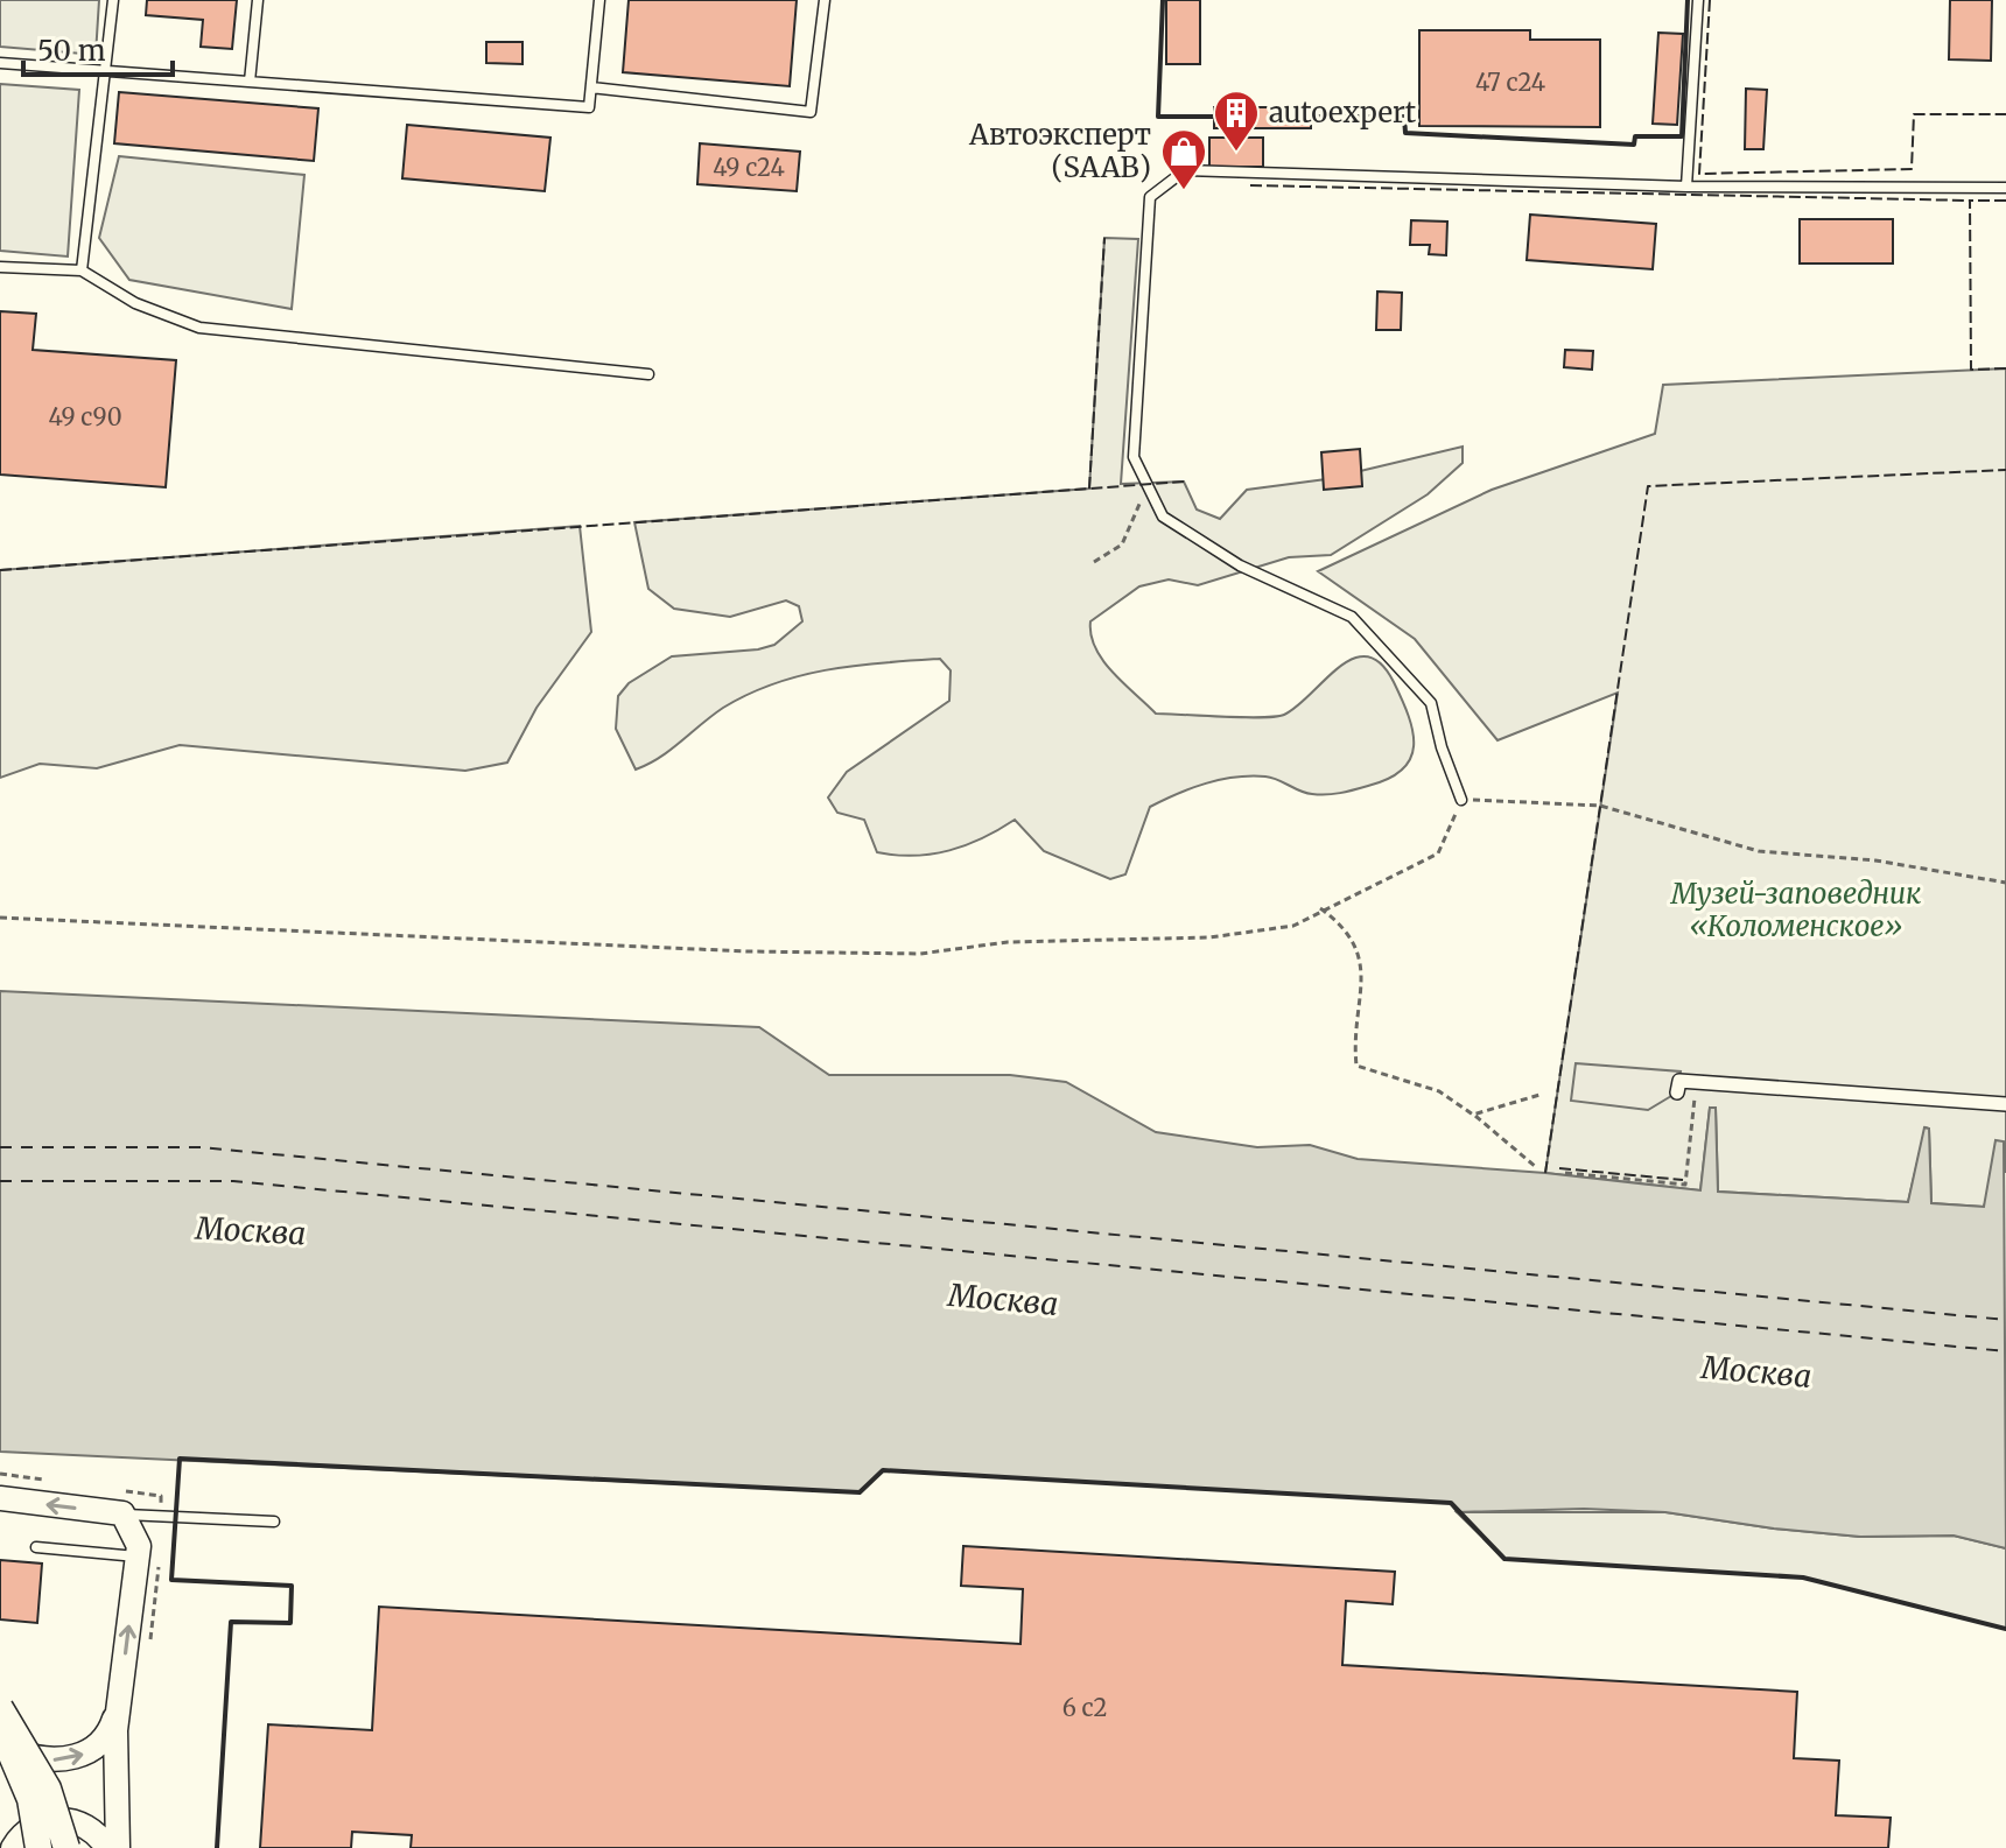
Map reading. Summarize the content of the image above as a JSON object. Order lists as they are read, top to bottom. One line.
{"water":["Москва"],"parks":["Музей-заповедник «Коломенское»"],"places":{"building":["autoexpert"],"shop":["Автоэксперт (SAAB)"]},"house_numbers":["47 с24","49 с24","49 с90","6 с2"],"scale_bar":"50 m"}
